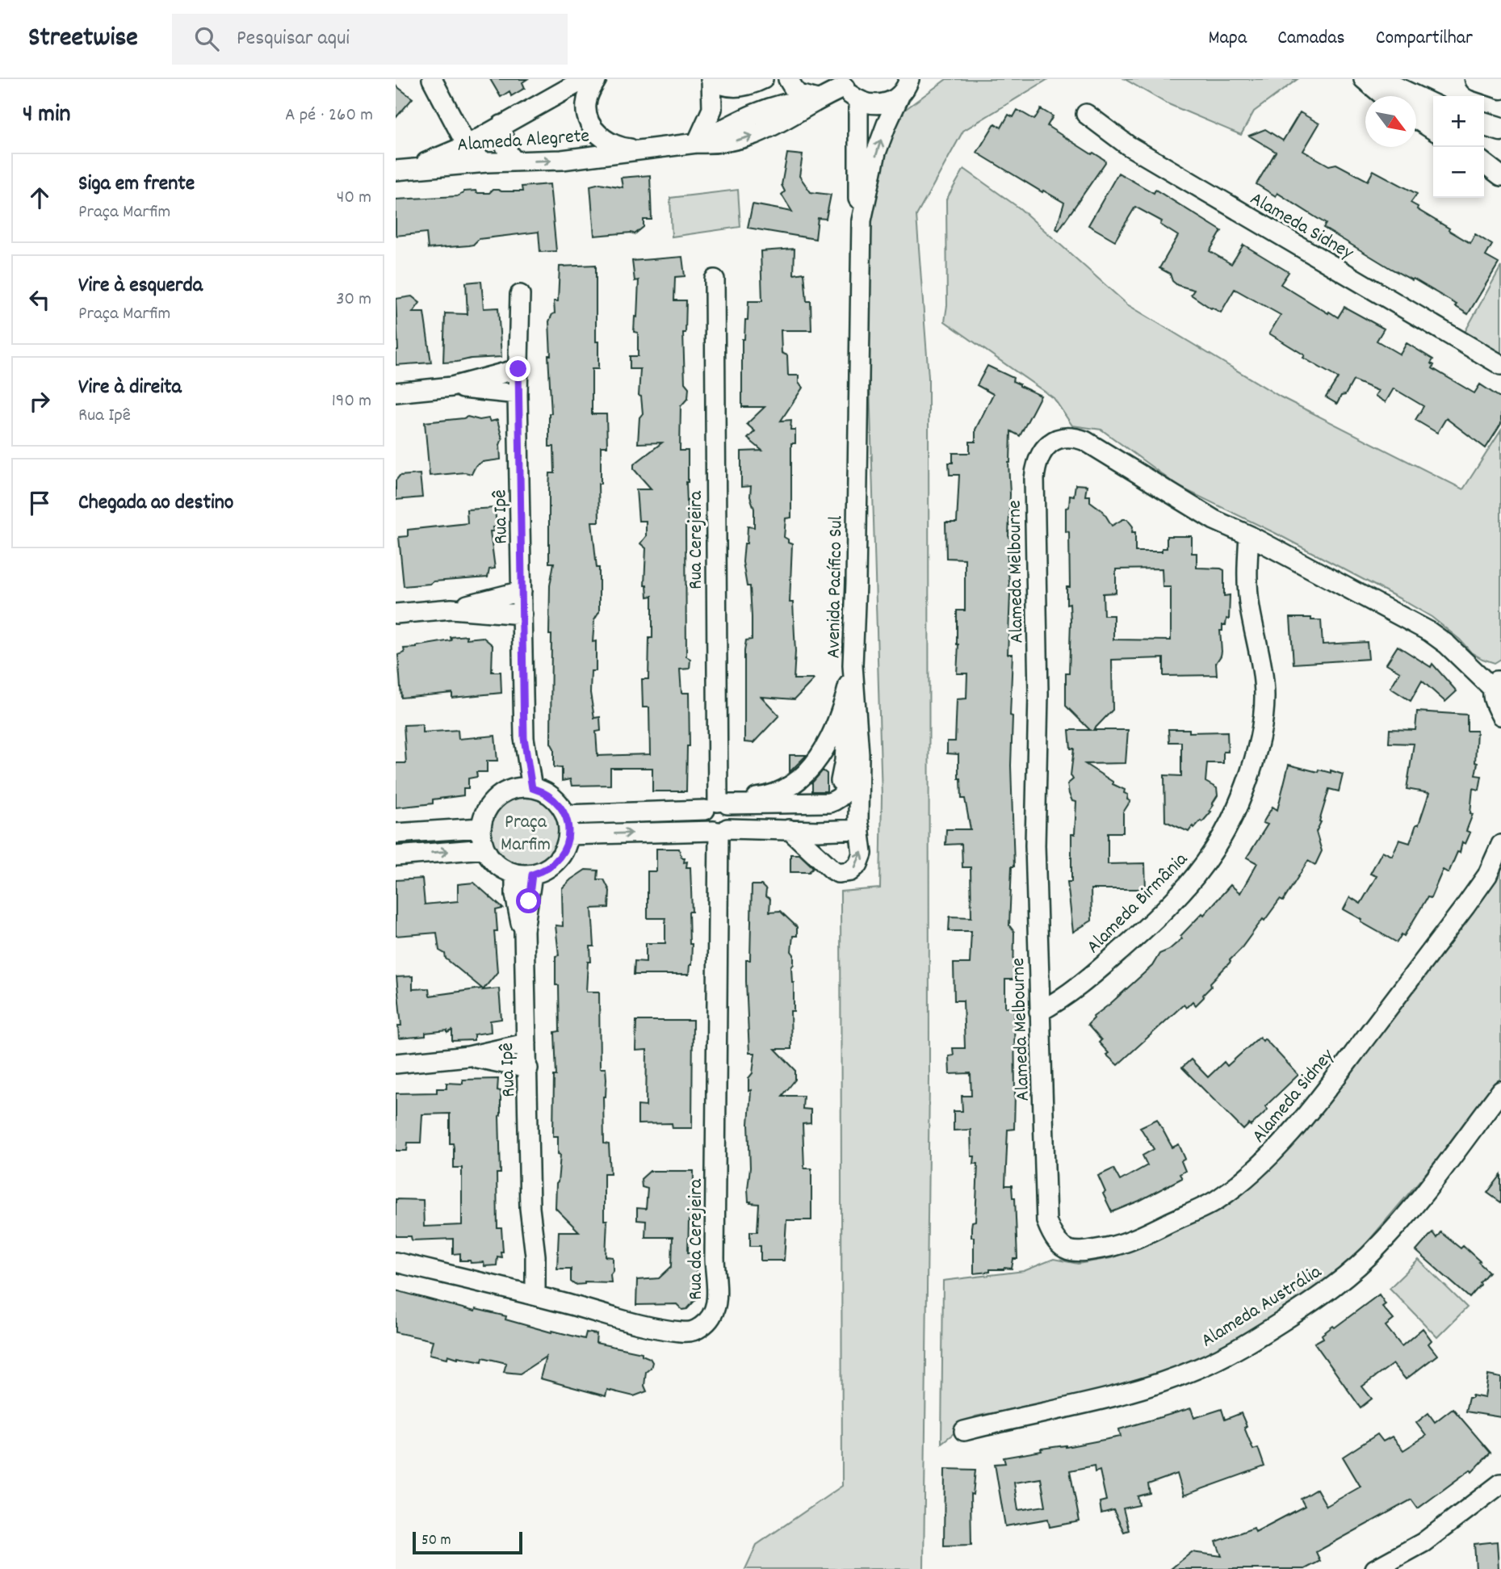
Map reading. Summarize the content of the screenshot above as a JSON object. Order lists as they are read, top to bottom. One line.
{"streets":{"street":["Alameda Alegrete","Alameda Sidney","Rua Ipê","Rua Cerejeira","Alameda Melbourne","Avenida Pacífico Sul","Alameda Birmânia","Rua da Cerejeira","Alameda Austrália"]},"crossings":[["Alameda Sidney","Alameda Melbourne"],["Rua Ipê","Rua da Cerejeira"],["Rua Cerejeira","Rua da Cerejeira"],["Alameda Melbourne","Alameda Birmânia"]],"parks":["Praça Marfim"],"scale_bar":"50 m","north":"bottom right","page":{"header":"Streetwise","search":"Pesquisar aqui","nav":["Mapa","Camadas","Compartilhar"],"heading":["4 min","A pé · 260 m"],"map_buttons":["+","−"],"list":[["Siga em frente","Praça Marfim","40 m"],["Vire à esquerda","Praça Marfim","30 m"],["Vire à direita","Rua Ipê","190 m"],"Chegada ao destino"],"scale":"50 m"}}
